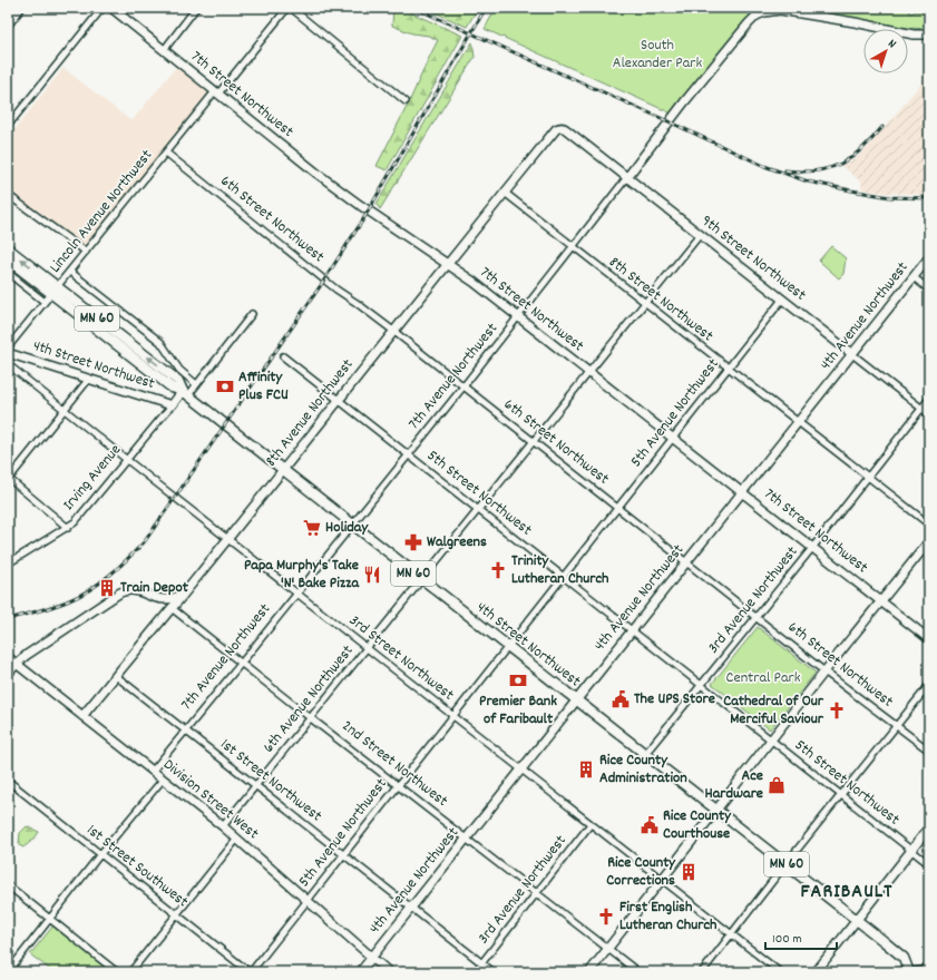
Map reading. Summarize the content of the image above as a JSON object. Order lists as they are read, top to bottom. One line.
{"streets":{"main road":["MN 60","4th Street Northwest"],"street":["7th Street Northwest","Lincoln Avenue Northwest","6th Street Northwest","9th Street Northwest","8th Street Northwest","4th Avenue Northwest","7th Avenue Northwest","8th Avenue Northwest","5th Avenue Northwest","Irving Avenue","5th Street Northwest","3rd Avenue Northwest","3rd Street Northwest","6th Avenue Northwest","2nd Street Northwest","1st Street Northwest","Division Street West","1st Street Southwest"]},"crossings":[["7th Street Northwest","Lincoln Avenue Northwest"],["7th Street Northwest","4th Avenue Northwest"],["7th Street Northwest","7th Avenue Northwest"],["7th Street Northwest","8th Avenue Northwest"],["7th Street Northwest","5th Avenue Northwest"],["7th Street Northwest","3rd Avenue Northwest"],["7th Street Northwest","6th Avenue Northwest"],["Lincoln Avenue Northwest","6th Street Northwest"],["Lincoln Avenue Northwest","MN 60"],["6th Street Northwest","4th Avenue Northwest"],["6th Street Northwest","7th Avenue Northwest"],["6th Street Northwest","8th Avenue Northwest"],["6th Street Northwest","5th Avenue Northwest"],["6th Street Northwest","3rd Avenue Northwest"],["6th Street Northwest","6th Avenue Northwest"],["9th Street Northwest","4th Avenue Northwest"],["9th Street Northwest","7th Avenue Northwest"],["9th Street Northwest","8th Avenue Northwest"],["9th Street Northwest","5th Avenue Northwest"],["9th Street Northwest","3rd Avenue Northwest"],["9th Street Northwest","6th Avenue Northwest"],["8th Street Northwest","4th Avenue Northwest"],["8th Street Northwest","7th Avenue Northwest"],["8th Street Northwest","8th Avenue Northwest"],["8th Street Northwest","5th Avenue Northwest"],["8th Street Northwest","3rd Avenue Northwest"],["8th Street Northwest","6th Avenue Northwest"],["4th Avenue Northwest","4th Street Northwest"],["4th Avenue Northwest","5th Street Northwest"],["4th Avenue Northwest","3rd Street Northwest"],["4th Avenue Northwest","2nd Street Northwest"],["4th Avenue Northwest","1st Street Northwest"],["4th Avenue Northwest","Division Street West"],["MN 60","4th Street Northwest"],["MN 60","Irving Avenue"],["4th Street Northwest","7th Avenue Northwest"],["4th Street Northwest","8th Avenue Northwest"],["4th Street Northwest","5th Avenue Northwest"],["4th Street Northwest","Irving Avenue"],["4th Street Northwest","3rd Avenue Northwest"],["4th Street Northwest","6th Avenue Northwest"],["7th Avenue Northwest","5th Street Northwest"],["7th Avenue Northwest","3rd Street Northwest"],["7th Avenue Northwest","2nd Street Northwest"],["7th Avenue Northwest","1st Street Northwest"],["7th Avenue Northwest","Division Street West"],["8th Avenue Northwest","5th Street Northwest"],["8th Avenue Northwest","3rd Street Northwest"],["8th Avenue Northwest","2nd Street Northwest"],["8th Avenue Northwest","1st Street Northwest"],["8th Avenue Northwest","Division Street West"],["5th Avenue Northwest","5th Street Northwest"],["5th Avenue Northwest","3rd Street Northwest"],["5th Avenue Northwest","2nd Street Northwest"],["5th Avenue Northwest","1st Street Northwest"],["5th Avenue Northwest","Division Street West"],["5th Avenue Northwest","1st Street Southwest"],["Irving Avenue","3rd Street Northwest"],["5th Street Northwest","3rd Avenue Northwest"],["5th Street Northwest","6th Avenue Northwest"],["3rd Avenue Northwest","3rd Street Northwest"],["3rd Avenue Northwest","2nd Street Northwest"],["3rd Avenue Northwest","1st Street Northwest"],["3rd Street Northwest","6th Avenue Northwest"],["6th Avenue Northwest","2nd Street Northwest"],["6th Avenue Northwest","1st Street Northwest"],["6th Avenue Northwest","Division Street West"]],"districts":["FARIBAULT"],"parks":["South Alexander Park","Central Park"],"places":{"bank":["Affinity Plus FCU","Premier Bank of Faribault"],"supermarket":["Holiday"],"pharmacy":["Walgreens"],"church":["Trinity Lutheran Church","Cathedral of Our Merciful Saviour","First English Lutheran Church"],"restaurant":["Papa Murphy's Take 'N' Bake Pizza"],"building":["Train Depot","Rice County Administration","Rice County Corrections"],"public building":["The UPS Store","Rice County Courthouse"],"shop":["Ace Hardware"]},"scale_bar":"100 m","north":"top right"}
